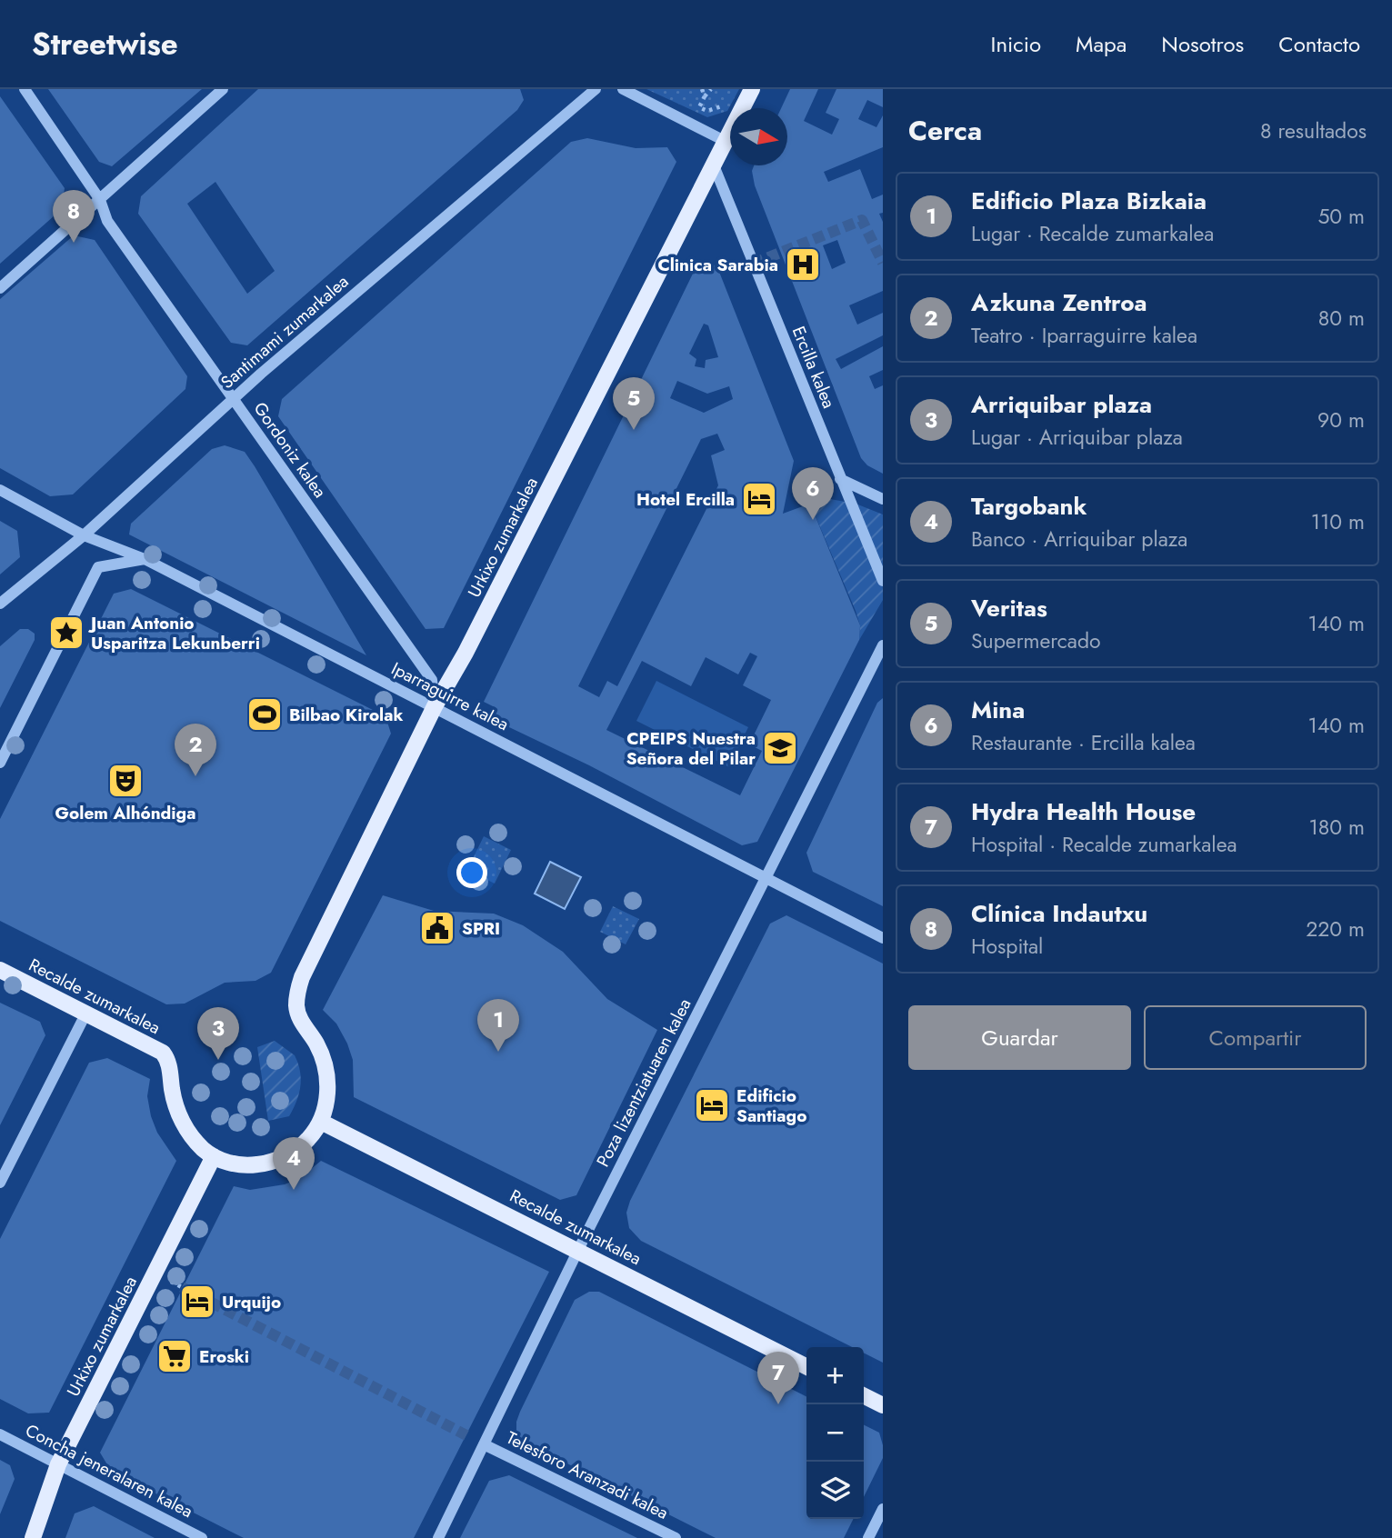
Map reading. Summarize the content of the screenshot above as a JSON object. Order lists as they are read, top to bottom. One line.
{"streets":{"main road":["Urkixo zumarkalea","Recalde zumarkalea"],"street":["Santimami zumarkalea","Ercilla kalea","Gordoniz kalea","Iparraguirre kalea","Poza lizentziatuaren kalea","Concha jeneralaren kalea","Telesforo Aranzadi kalea"]},"crossings":[["Santimami zumarkalea","Gordoniz kalea"],["Santimami zumarkalea","Iparraguirre kalea"],["Ercilla kalea","Urkixo zumarkalea"],["Gordoniz kalea","Urkixo zumarkalea"],["Gordoniz kalea","Iparraguirre kalea"],["Urkixo zumarkalea","Iparraguirre kalea"],["Urkixo zumarkalea","Recalde zumarkalea"],["Urkixo zumarkalea","Concha jeneralaren kalea"],["Iparraguirre kalea","Poza lizentziatuaren kalea"],["Recalde zumarkalea","Poza lizentziatuaren kalea"],["Poza lizentziatuaren kalea","Telesforo Aranzadi kalea"]],"places":{"hospital":["Clinica Sarabia"],"hotel":["Hotel Ercilla","Edificio Santiago","Urquijo"],"place":["Juan Antonio Usparitza Lekunberri"],"sports":["Bilbao Kirolak"],"school or university":["CPEIPS Nuestra Señora del Pilar"],"theatre":["Golem Alhóndiga"],"public building":["SPRI"],"supermarket":["Eroski"]},"north":"right","page":{"header":"Streetwise","nav":["Inicio","Mapa","Nosotros","Contacto"],"heading":["Cerca","8 resultados"],"list":[{"mark":"1","name":"Edificio Plaza Bizkaia","note":"Lugar · Recalde zumarkalea","value":"50 m"},{"mark":"2","name":"Azkuna Zentroa","note":"Teatro · Iparraguirre kalea","value":"80 m"},{"mark":"3","name":"Arriquibar plaza","note":"Lugar · Arriquibar plaza","value":"90 m"},{"mark":"4","name":"Targobank","note":"Banco · Arriquibar plaza","value":"110 m"},{"mark":"5","name":"Veritas","note":"Supermercado","value":"140 m"},{"mark":"6","name":"Mina","note":"Restaurante · Ercilla kalea","value":"140 m"},{"mark":"7","name":"Hydra Health House","note":"Hospital · Recalde zumarkalea","value":"180 m"},{"mark":"8","name":"Clínica Indautxu","note":"Hospital","value":"220 m"}],"pins":["8","5","6","2","1","3","4","7"],"buttons":["Guardar","Compartir"],"map_buttons":["+","−"]}}
